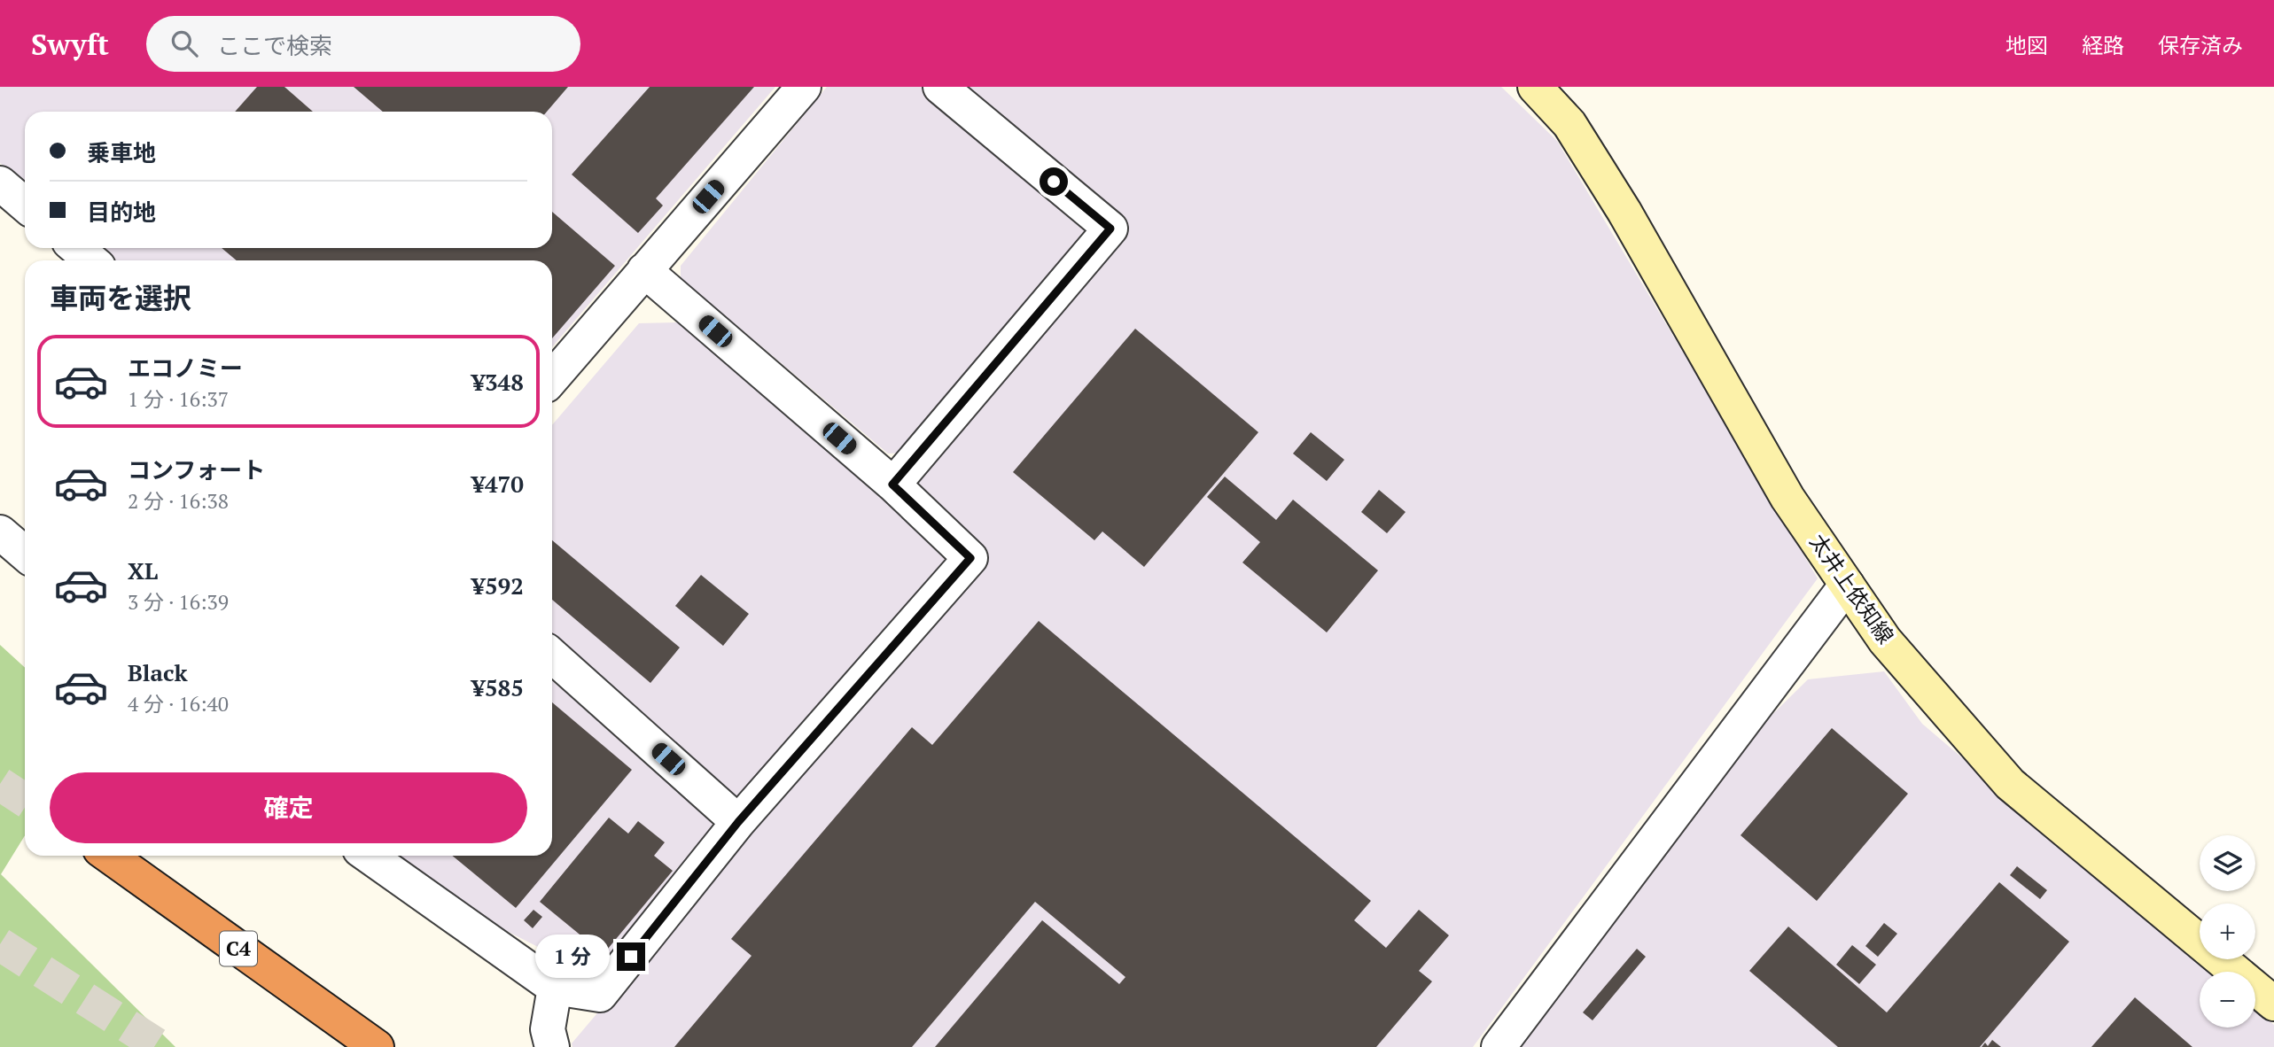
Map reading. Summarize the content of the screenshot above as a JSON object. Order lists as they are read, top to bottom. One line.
{"streets":{"highway":["C4"],"main road":["太井上依知線"]},"page":{"header":"Swyft","search":"ここで検索","nav":["地図","経路","保存済み"],"banner":["乗車地","目的地"],"heading":"車両を選択","list":[{"name":"エコノミー","note":"1 分 · 16:37","value":"¥348"},{"name":"コンフォート","note":"2 分 · 16:38","value":"¥470"},{"name":"XL","note":"3 分 · 16:39","value":"¥592"},{"name":"Black","note":"4 分 · 16:40","value":"¥585"}],"buttons":"確定","map_buttons":["+","−"],"bubble":"1 分"}}
